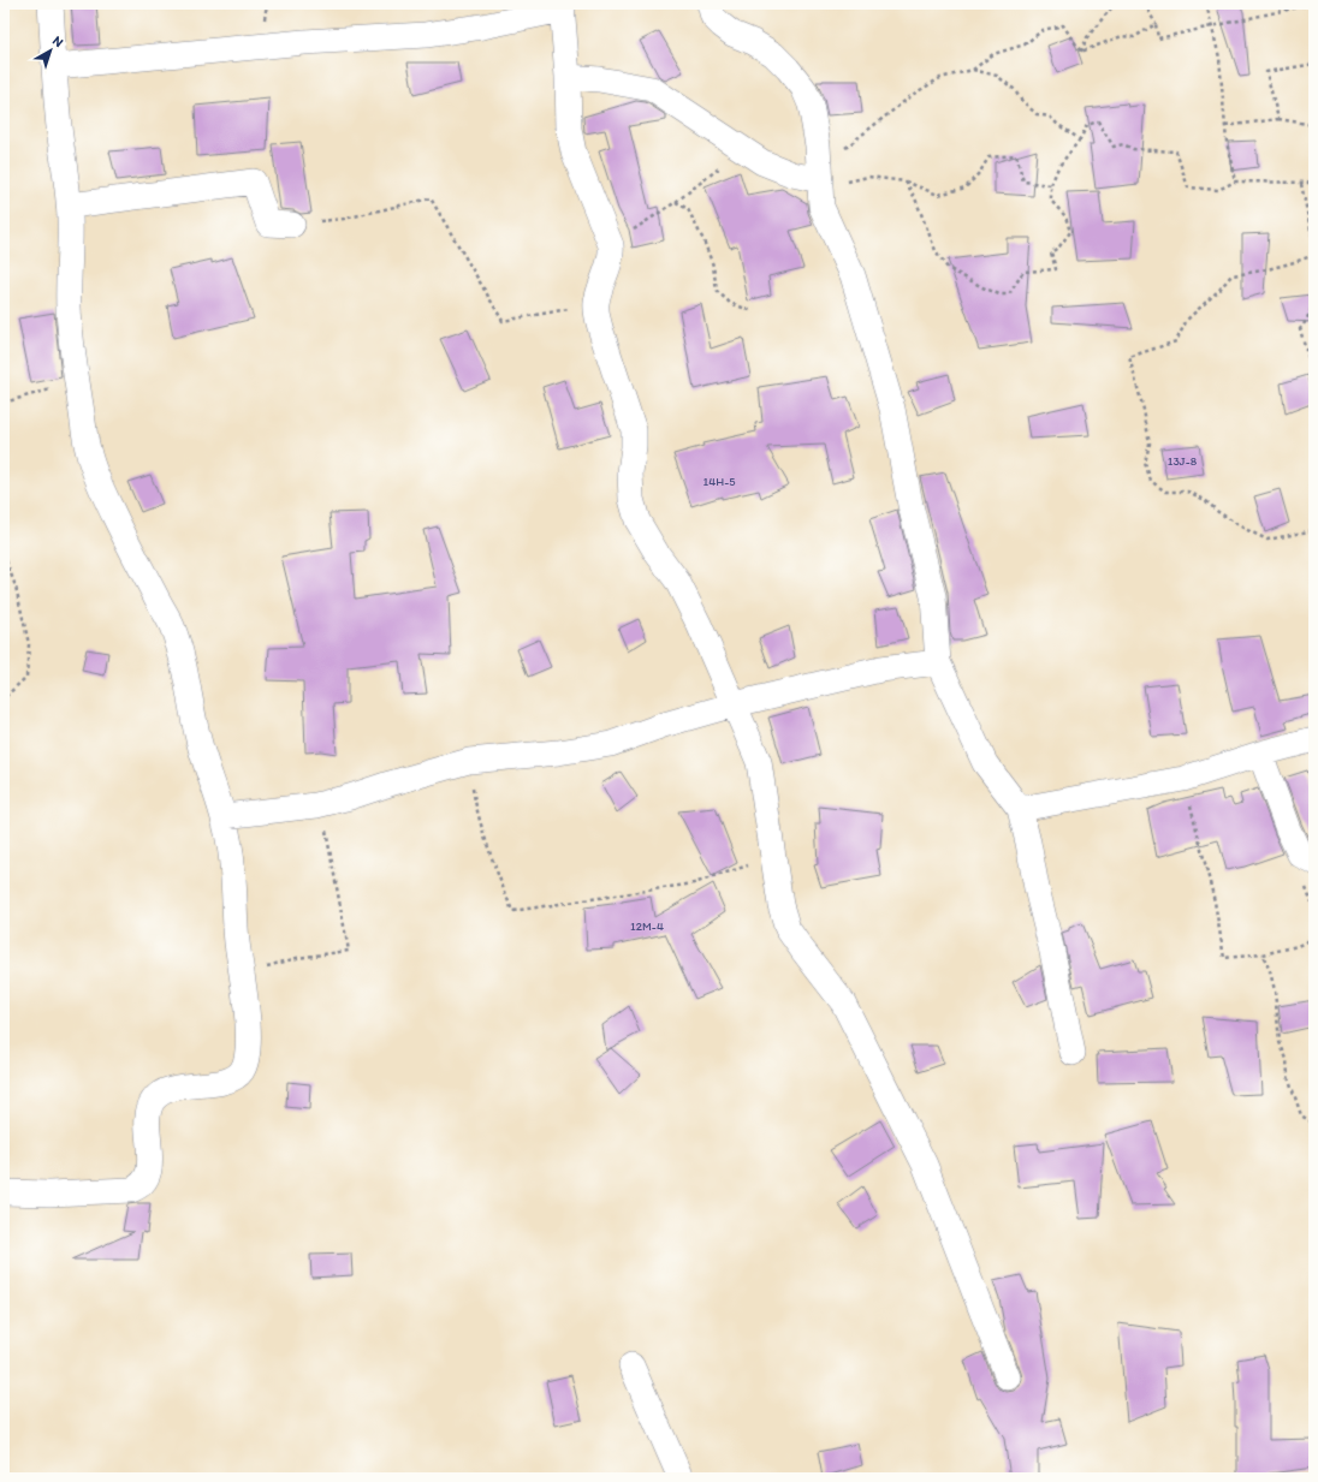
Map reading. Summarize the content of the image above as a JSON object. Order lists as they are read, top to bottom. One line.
{"house_numbers":["13J-8","14H-5","12M-4"],"north":"top right"}
